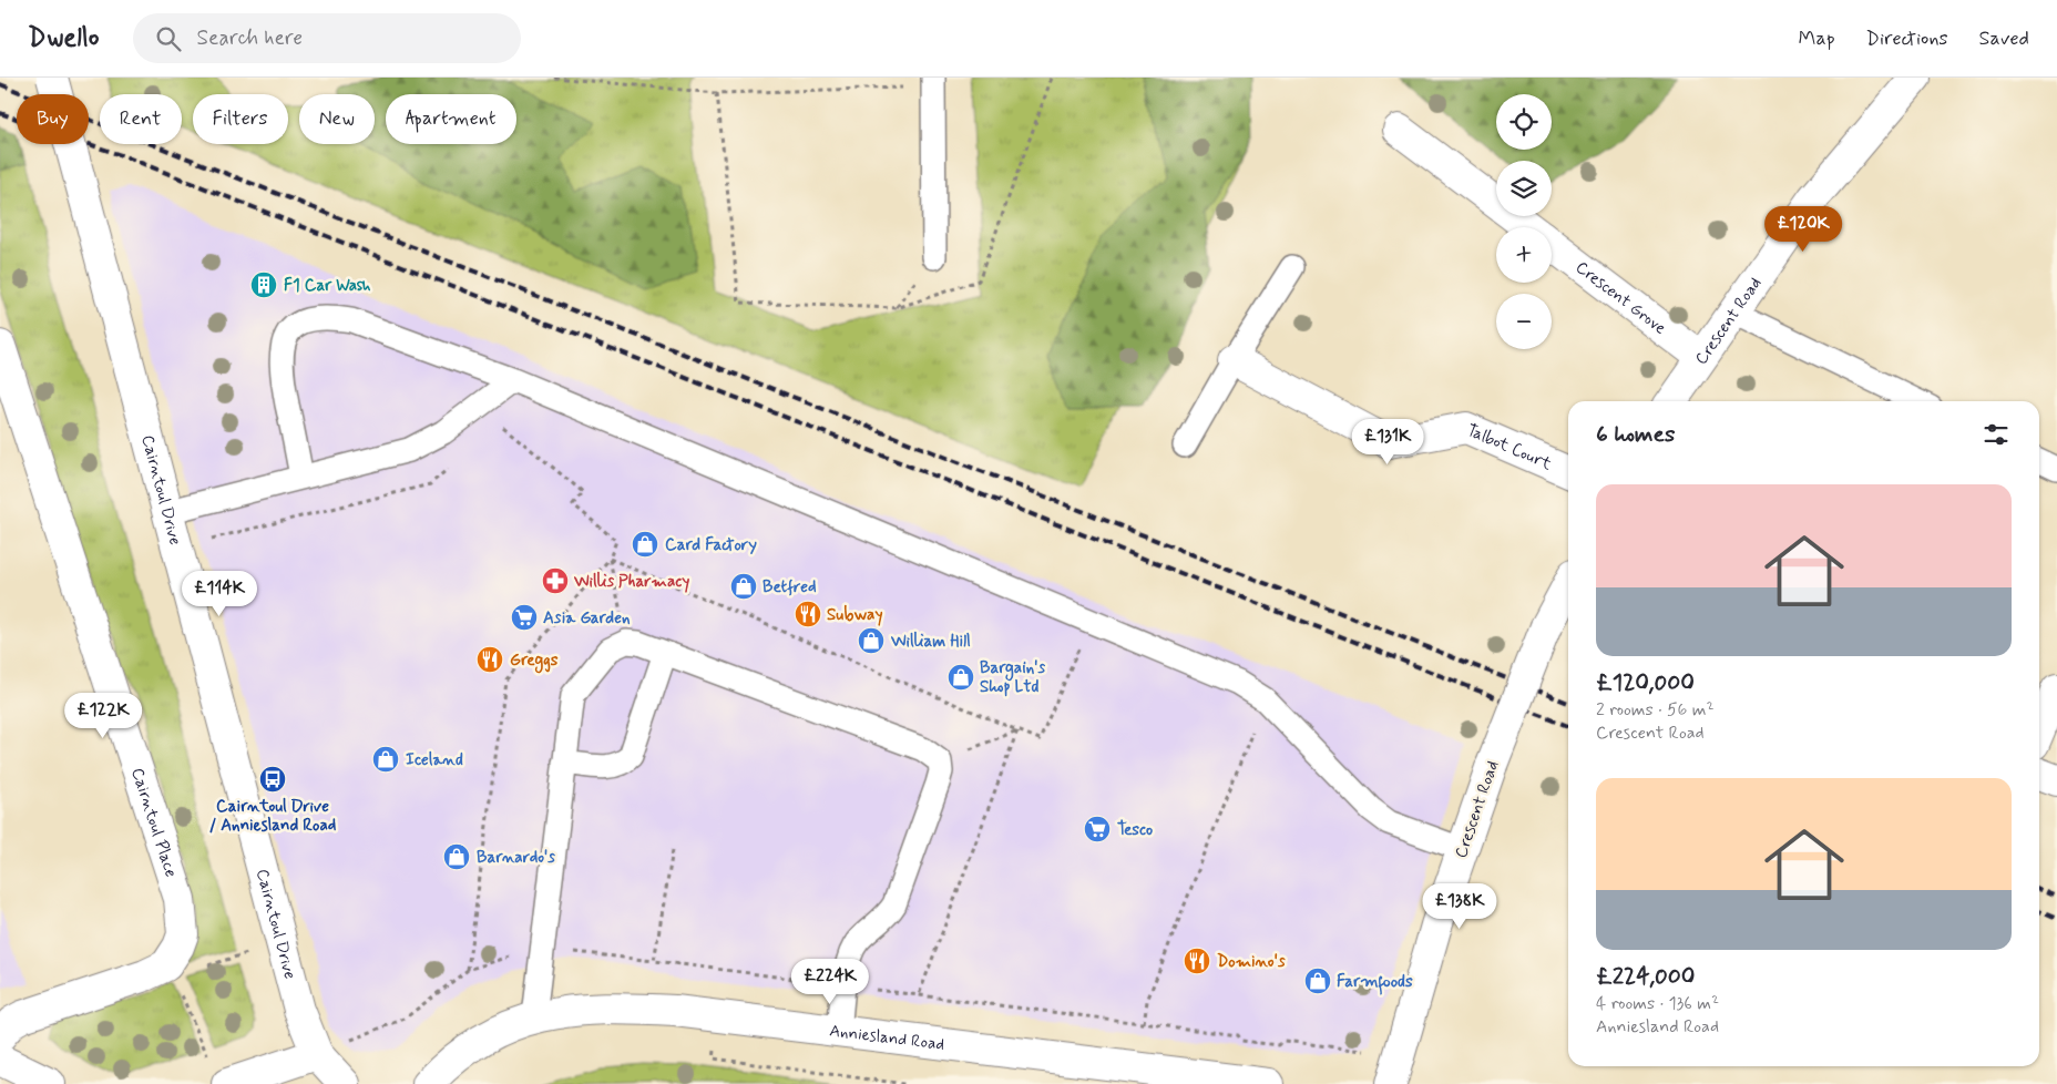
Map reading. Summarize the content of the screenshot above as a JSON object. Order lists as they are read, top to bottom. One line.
{"streets":{"street":["Crescent Grove","Crescent Road","Talbot Court","Cairntoul Drive","Cairntoul Place","Anniesland Road"]},"crossings":[["Crescent Grove","Crescent Road"]],"places":{"building":["F1 Car Wash"],"shop":["Card Factory","Betfred","William Hill","Bargain's Shop Ltd","Iceland","Barnardo's","Farmfoods"],"pharmacy":["Willis Pharmacy"],"restaurant":["Subway","Greggs","Domino's"],"supermarket":["Asia Garden","Tesco"],"bus stop":["Cairntoul Drive / Anniesland Road"]},"page":{"header":"Dwello","search":"Search here","nav":["Map","Directions","Saved"],"map_buttons":["+","−"],"chip":["Buy","Rent","Filters","New","Apartment"],"price":["£120K","£131K","£114K","£122K","£138K","£224K"],"heading":"6 homes","list":[{"name":"£120,000","note":"2 rooms · 56 m² · Crescent Road"},{"name":"£224,000","note":"4 rooms · 136 m² · Anniesland Road"}]}}
